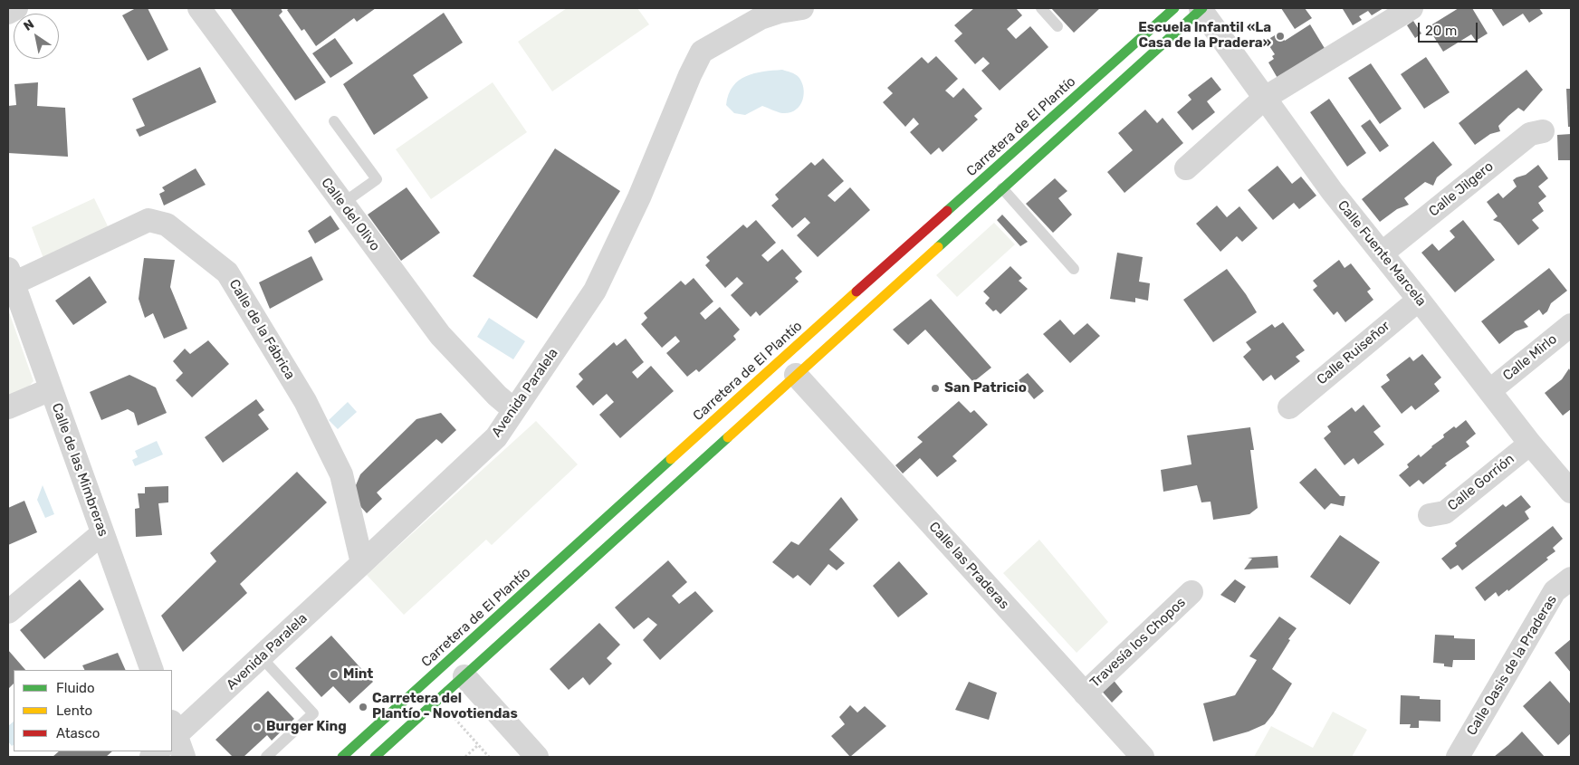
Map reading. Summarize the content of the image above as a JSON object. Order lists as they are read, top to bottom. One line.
{"streets":{"street":["Carretera de El Plantío","Calle Jilgero","Calle del Olivo","Calle Fuente Marcela","Calle de la Fábrica","Calle Ruiseñor","Calle Mirlo","Avenida Paralela","Calle de las Mimbreras","Calle Gorrión","Calle las Praderas","Travesía los Chopos","Calle Oasis de la Praderas"]},"crossings":[["Calle Jilgero","Calle Fuente Marcela"],["Calle del Olivo","Avenida Paralela"],["Calle Fuente Marcela","Calle Ruiseñor"],["Calle Fuente Marcela","Calle Mirlo"],["Calle Fuente Marcela","Calle Gorrión"],["Calle de la Fábrica","Avenida Paralela"],["Calle de la Fábrica","Calle de las Mimbreras"],["Calle las Praderas","Travesía los Chopos"]],"places":["Escuela Infantil «La Casa de la Pradera»","San Patricio","Mint","Carretera del Plantío - Novotiendas","Burger King"],"legend":["Fluido","Lento","Atasco"],"scale_bar":"20 m","north":"top left"}
